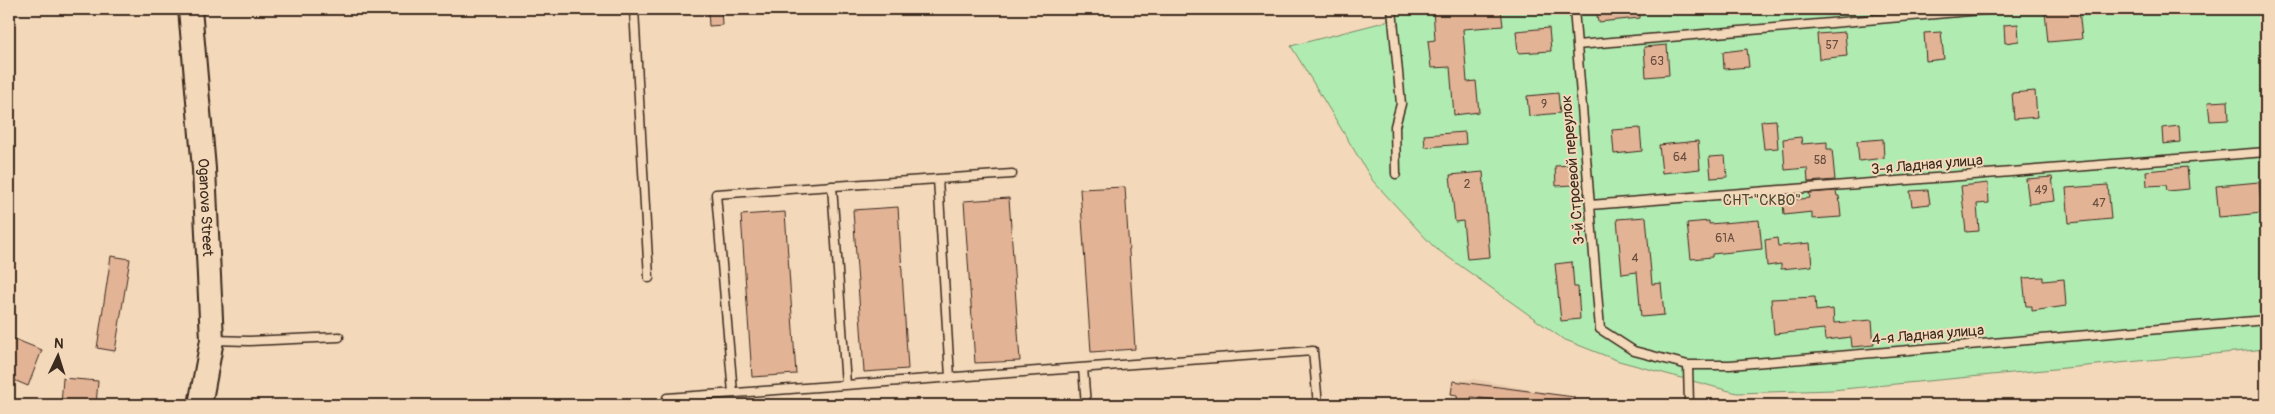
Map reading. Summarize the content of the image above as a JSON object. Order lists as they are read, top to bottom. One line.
{"streets":{"main road":["Oganova Street"],"lane":["3-я Ладная улица","3-й Строевой переулок","4-я Ладная улица"]},"crossings":[["3-я Ладная улица","3-й Строевой переулок"],["3-й Строевой переулок","4-я Ладная улица"]],"parks":["СНТ \"СКВО\""],"house_numbers":["57","63","9","64","58","2","49","47","61А","4"],"north":"top"}
